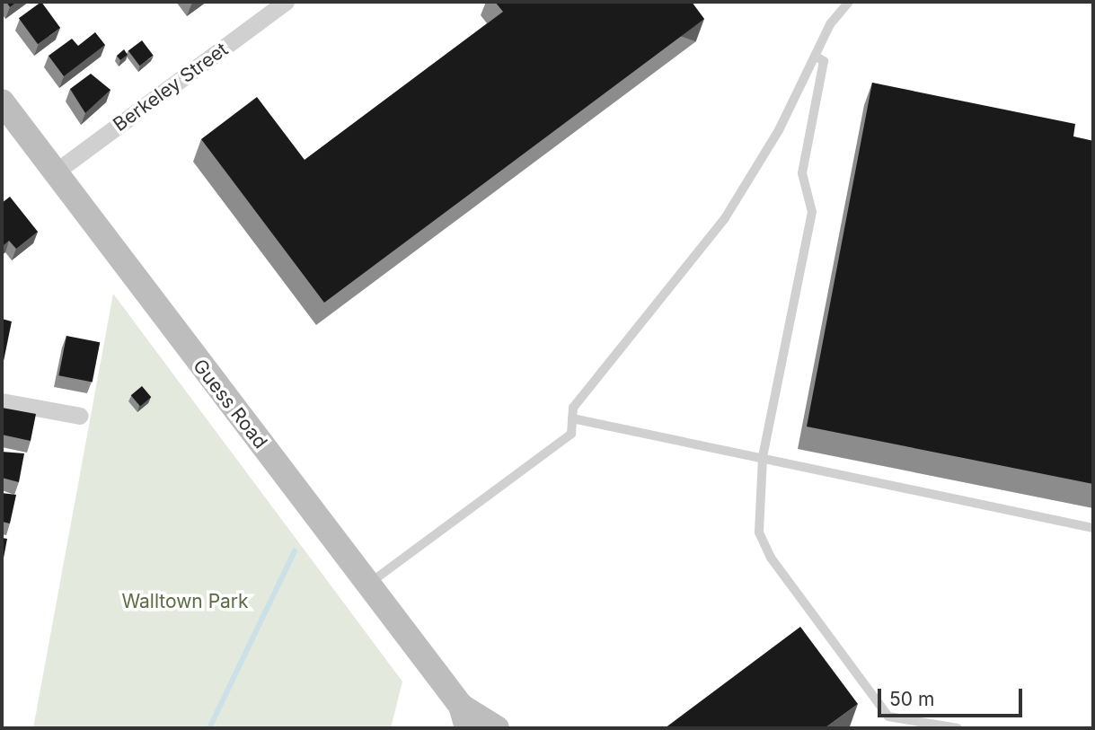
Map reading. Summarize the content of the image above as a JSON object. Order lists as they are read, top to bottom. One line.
{"streets":{"main road":["Guess Road"],"street":["Berkeley Street"]},"crossings":[["Berkeley Street","Guess Road"]],"parks":["Walltown Park"],"scale_bar":"50 m"}
